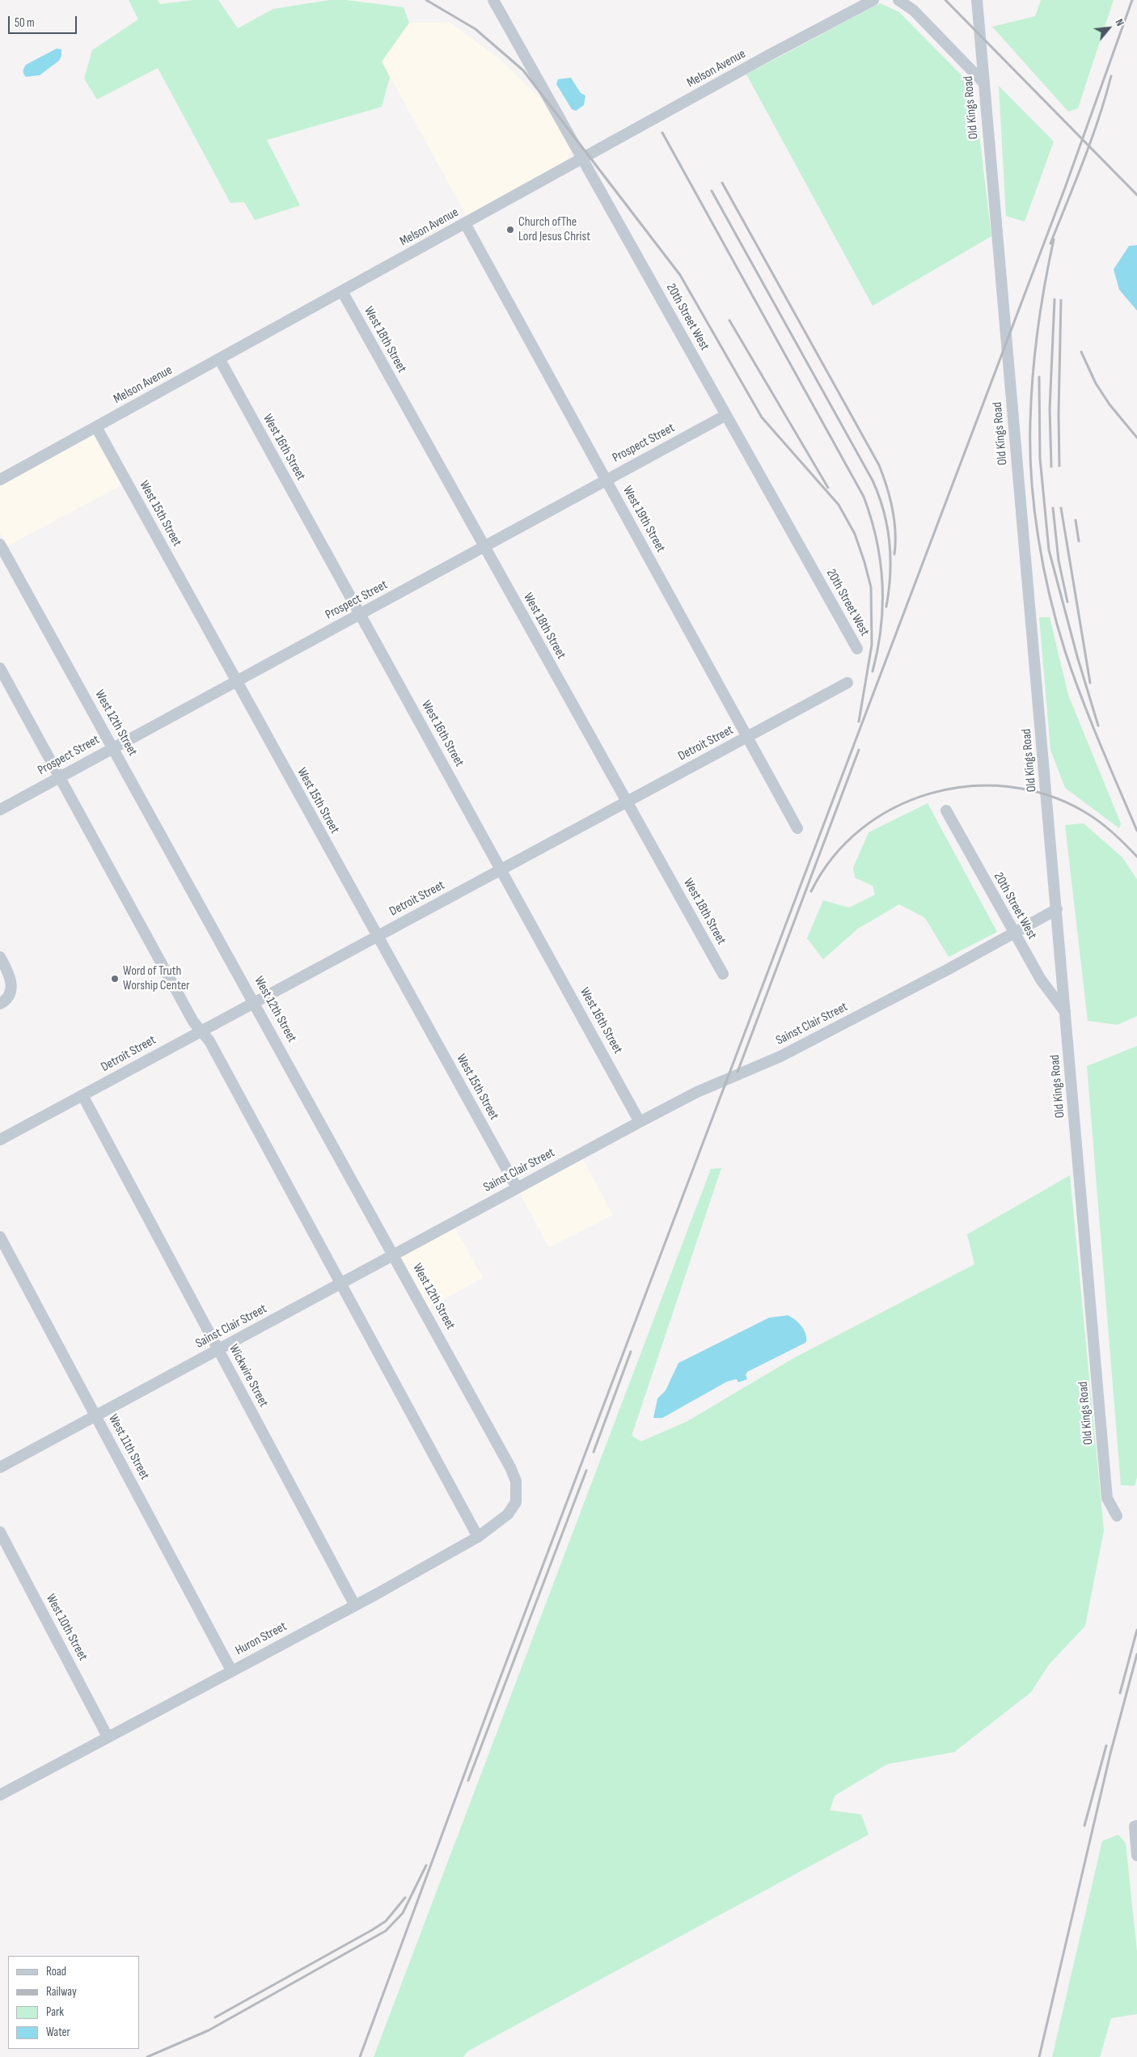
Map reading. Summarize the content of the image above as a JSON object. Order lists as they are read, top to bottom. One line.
{"streets":{"street":["Melson Avenue","Old Kings Road","20th Street West","West 18th Street","Prospect Street","West 16th Street","West 15th Street","West 19th Street","West 12th Street","Detroit Street","Sainst Clair Street","Wickwire Street","West 11th Street","West 10th Street","Huron Street"]},"crossings":[["Melson Avenue","20th Street West"],["Melson Avenue","West 18th Street"],["Melson Avenue","West 16th Street"],["Melson Avenue","West 15th Street"],["Melson Avenue","West 19th Street"],["Old Kings Road","20th Street West"],["Old Kings Road","Sainst Clair Street"],["20th Street West","Prospect Street"],["20th Street West","Sainst Clair Street"],["West 18th Street","Prospect Street"],["West 18th Street","Detroit Street"],["Prospect Street","West 16th Street"],["Prospect Street","West 15th Street"],["Prospect Street","West 19th Street"],["Prospect Street","West 12th Street"],["West 16th Street","Detroit Street"],["West 16th Street","Sainst Clair Street"],["West 15th Street","Detroit Street"],["West 15th Street","Sainst Clair Street"],["West 19th Street","Detroit Street"],["West 12th Street","Detroit Street"],["West 12th Street","Sainst Clair Street"],["West 12th Street","Huron Street"],["Detroit Street","Wickwire Street"],["Sainst Clair Street","Wickwire Street"],["Sainst Clair Street","West 11th Street"],["Wickwire Street","Huron Street"],["West 11th Street","Huron Street"],["West 10th Street","Huron Street"]],"places":["Church ofThe Lord Jesus Christ","Word of Truth Worship Center"],"legend":["Road","Railway","Park","Water"],"scale_bar":"50 m","north":"top right"}
